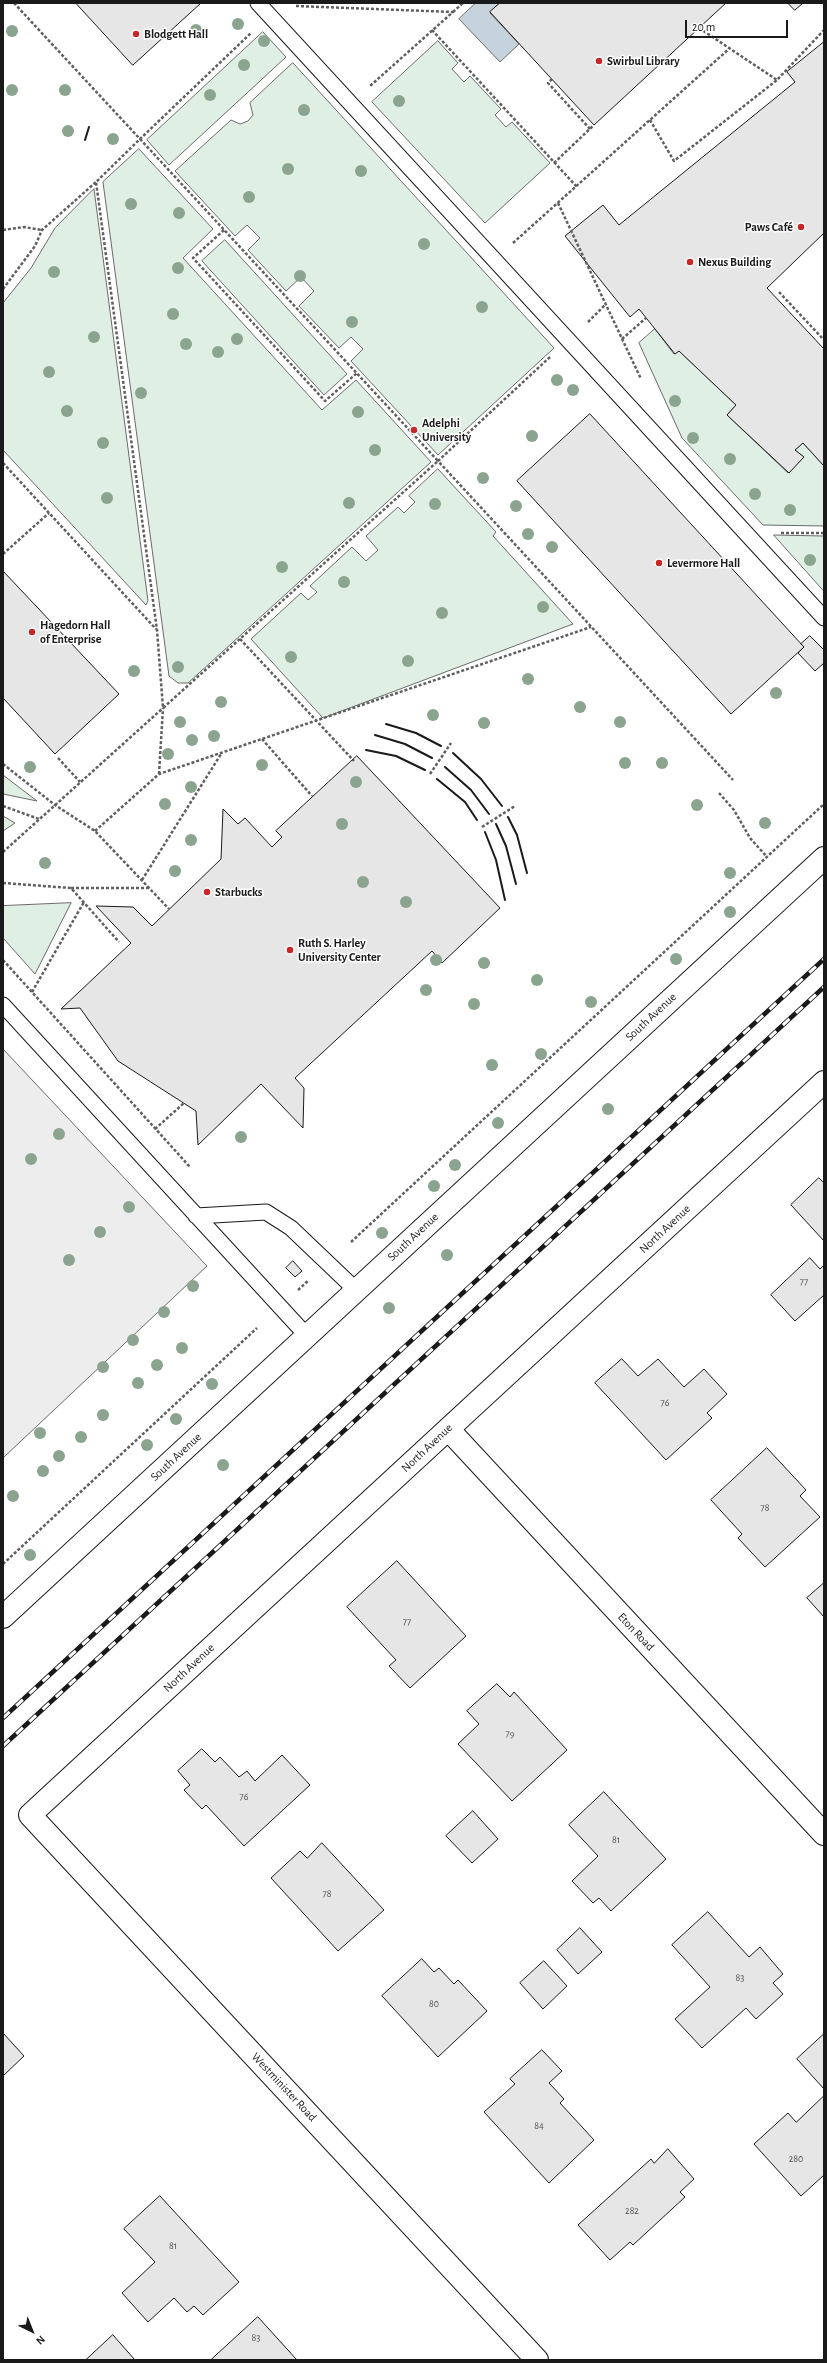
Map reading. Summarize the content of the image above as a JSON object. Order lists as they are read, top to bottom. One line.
{"streets":{"street":["South Avenue","North Avenue","Eton Road","Westminister Road"]},"crossings":[["North Avenue","Eton Road"],["North Avenue","Westminister Road"]],"places":["Blodgett Hall","Swirbul Library","Paws Café","Nexus Building","Adelphi University","Levermore Hall","Hagedorn Hall of Enterprise","Starbucks","Ruth S. Harley University Center"],"house_numbers":["77","76","78","77","79","76","81","78","83","80","84","280","282","81","83"],"scale_bar":"20 m","north":"bottom right"}
